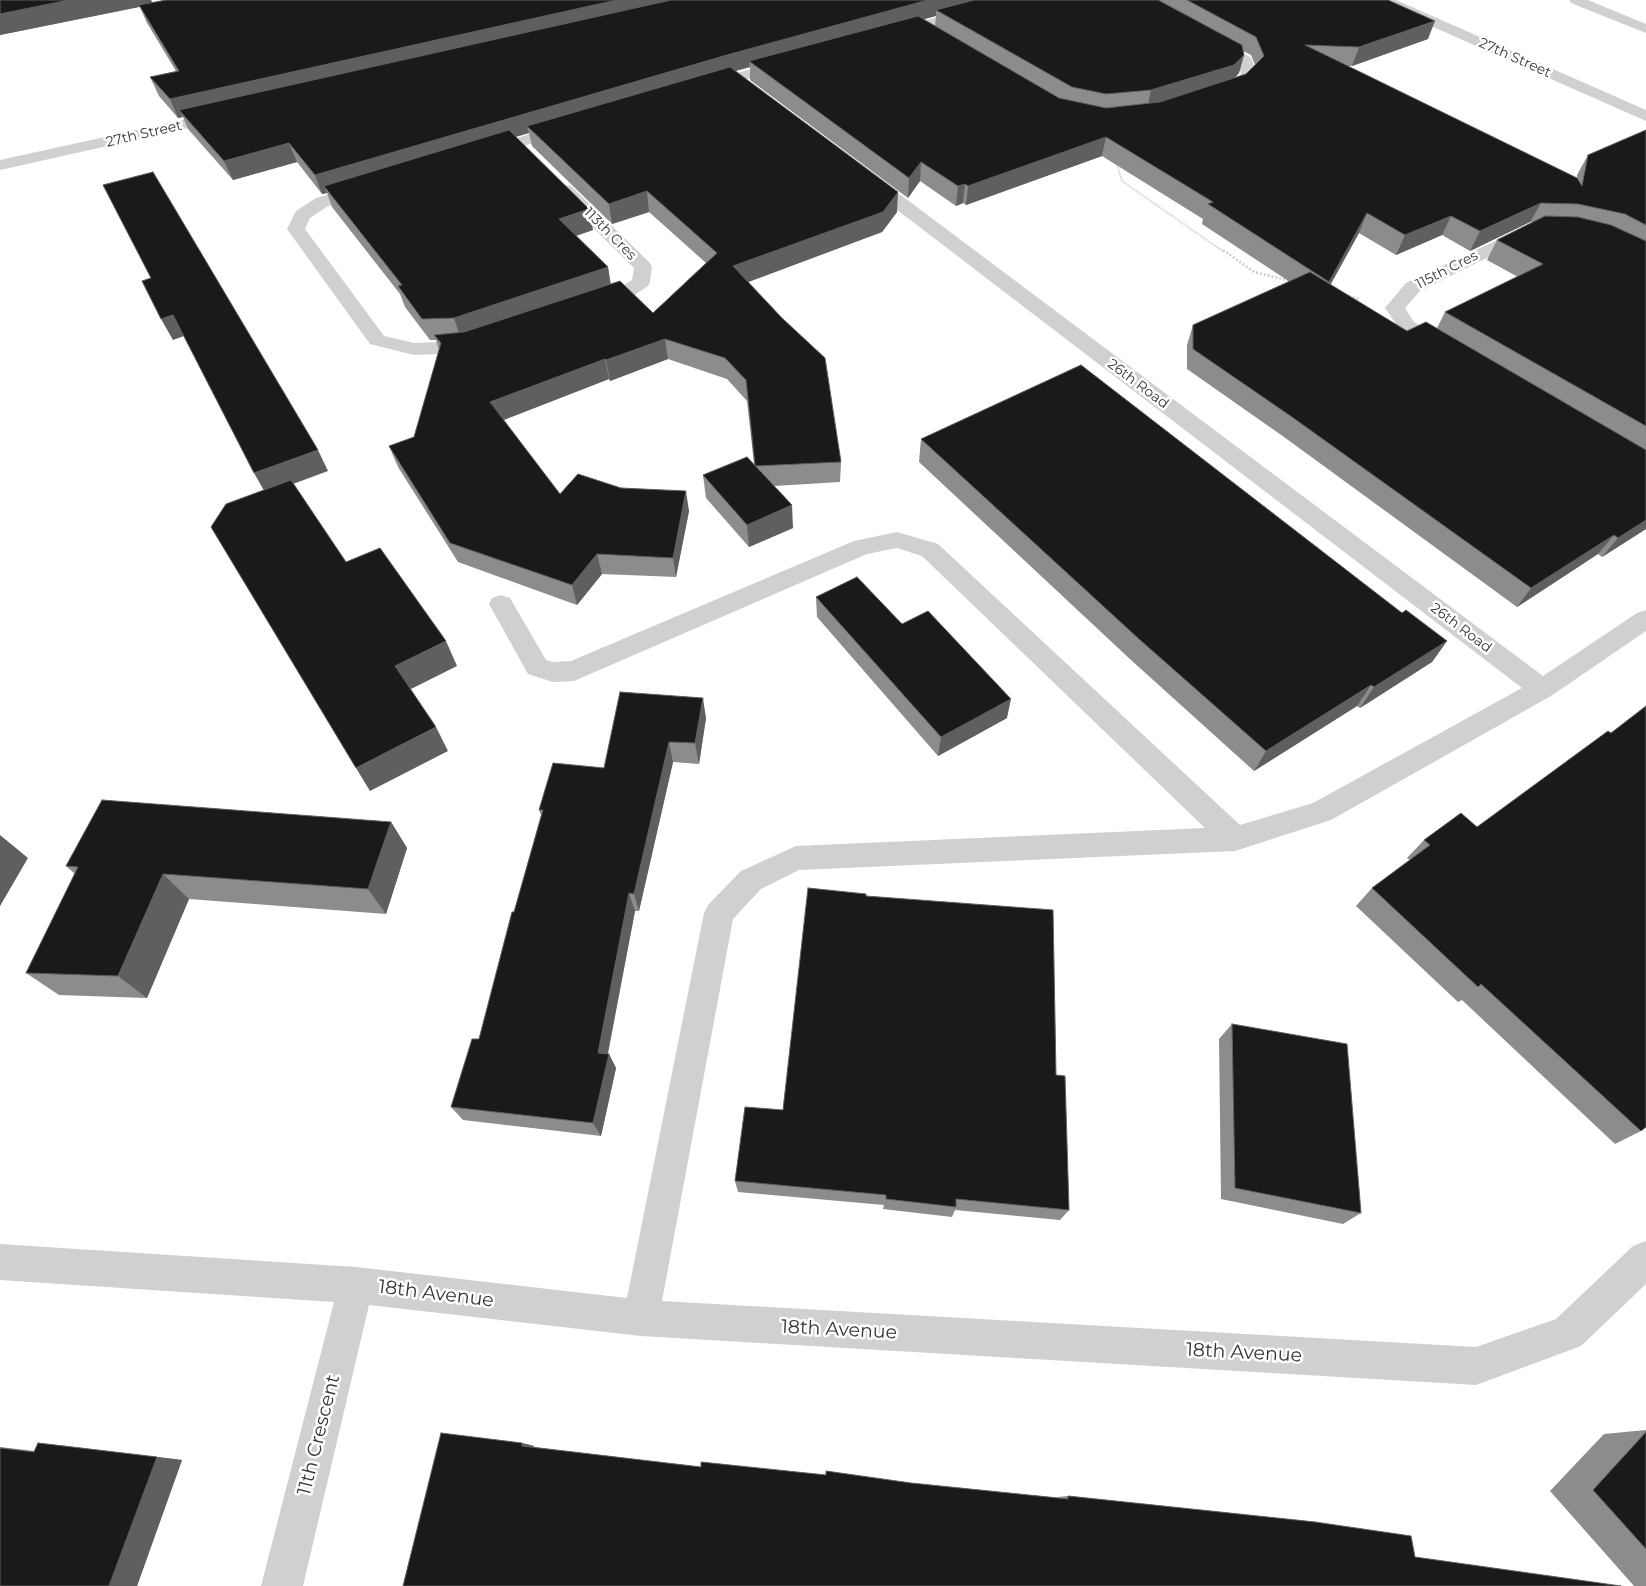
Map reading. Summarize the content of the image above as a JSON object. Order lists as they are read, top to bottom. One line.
{"streets":{"street":["27th Street","113th Cres","115th Cres","26th Road","18th Avenue","11th Crescent"]},"crossings":[["18th Avenue","11th Crescent"]]}
